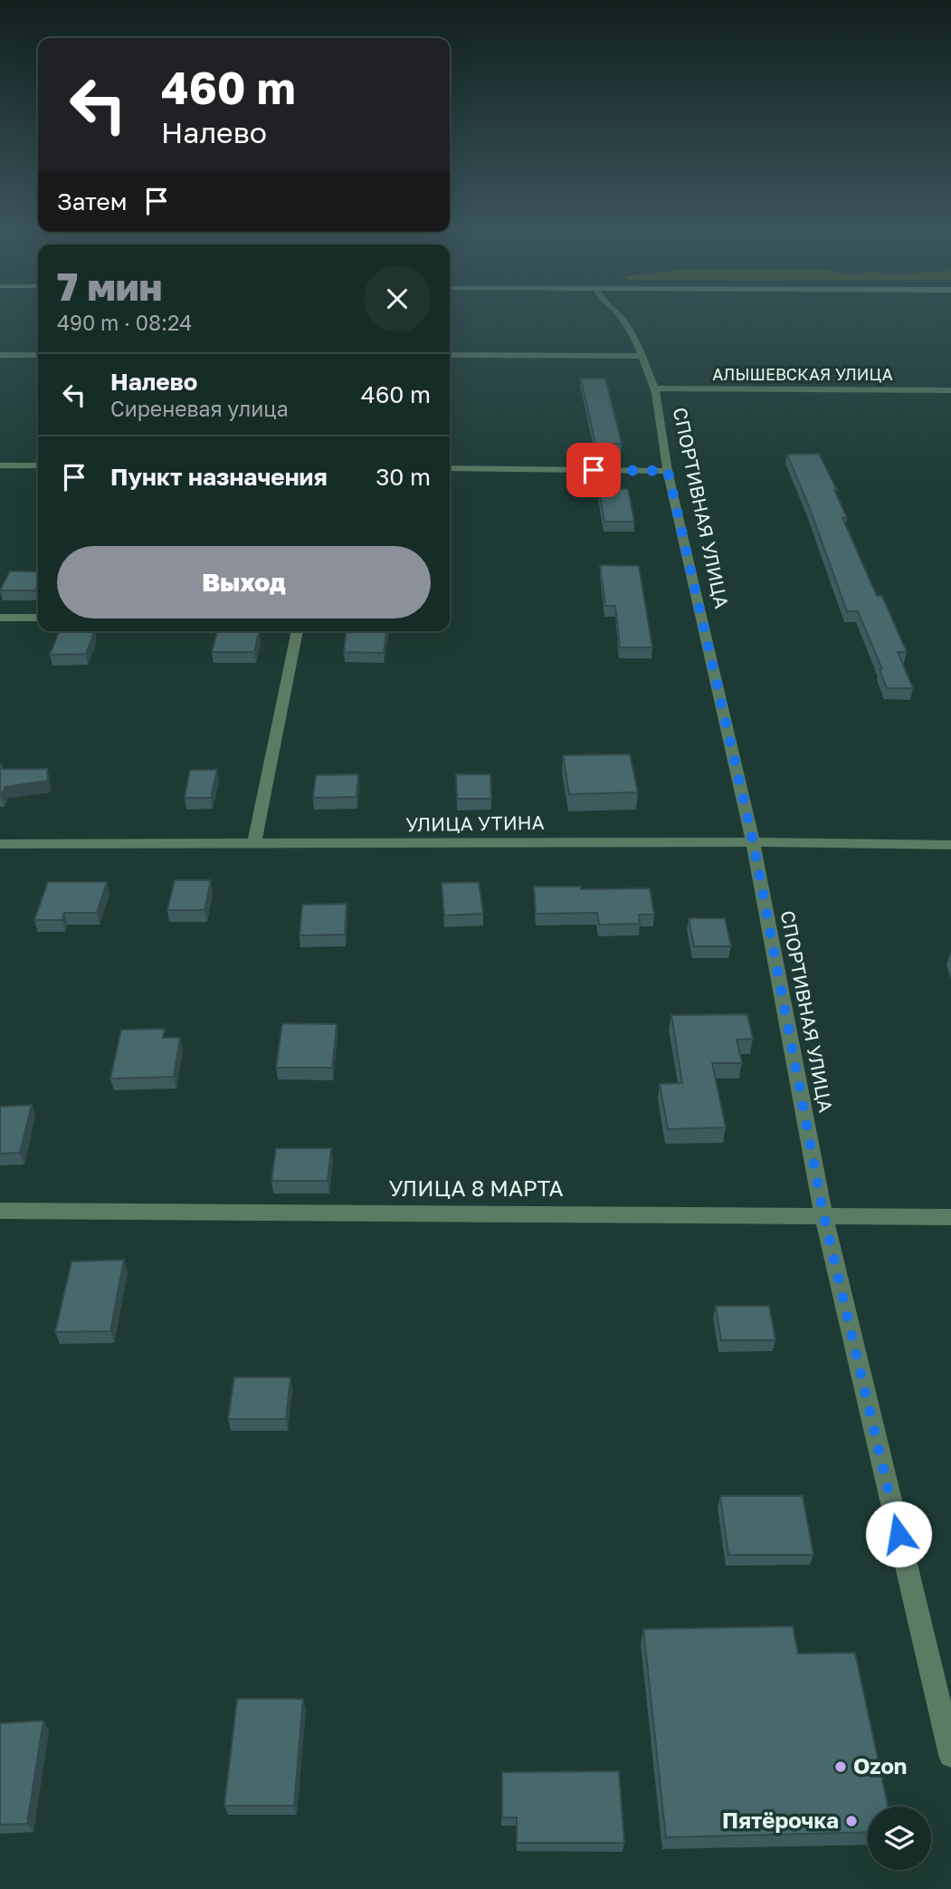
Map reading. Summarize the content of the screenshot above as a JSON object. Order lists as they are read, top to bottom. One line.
{"streets":{"street":["АЛЫШЕВСКАЯ УЛИЦА","СПОРТИВНАЯ УЛИЦА","УЛИЦА УТИНА","УЛИЦА 8 МАРТА"]},"crossings":[["АЛЫШЕВСКАЯ УЛИЦА","СПОРТИВНАЯ УЛИЦА"],["СПОРТИВНАЯ УЛИЦА","УЛИЦА УТИНА"],["СПОРТИВНАЯ УЛИЦА","УЛИЦА 8 МАРТА"]],"places":["Ozon","Пятёрочка"],"page":{"turn":["460 m","Налево"],"then":"Затем","heading":["7 мин","490 m · 08:24"],"list":[{"name":"Налево","note":"Сиреневая улица","value":"460 m"},{"name":"Пункт назначения","value":"30 m"}],"buttons":"Выход"}}
